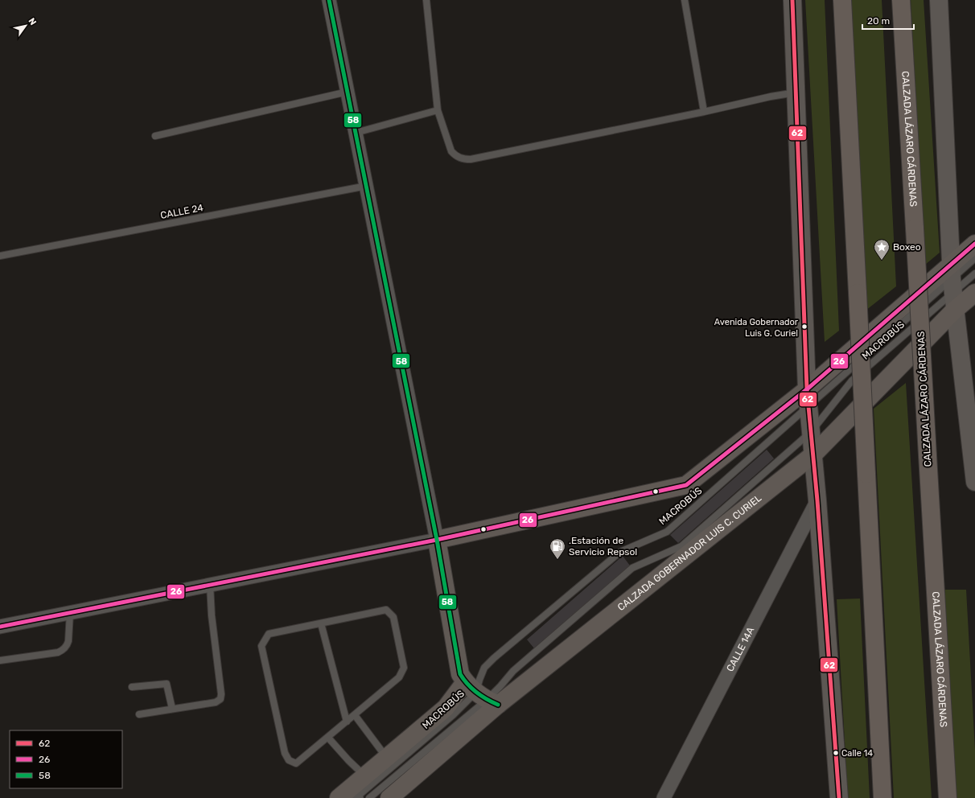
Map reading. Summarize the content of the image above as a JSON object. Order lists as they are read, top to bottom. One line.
{"streets":{"highway":["CALZADA LÁZARO CÁRDENAS"],"main road":["CALZADA GOBERNADOR LUIS C. CURIEL"],"street":["CALLE 14A"],"lane":["CALLE 24","MACROBÚS"]},"crossings":[["MACROBÚS","CALZADA GOBERNADOR LUIS C. CURIEL"]],"places":{"place":["Boxeo"],"other":["Avenida Gobernador Luis G. Curiel","Calle 14"],"fuel station":[".Estación de Servicio Repsol"]},"lines":["transit line 62","transit line 58","transit line 26"],"legend":["62","26","58"],"scale_bar":"20 m","north":"top right"}
